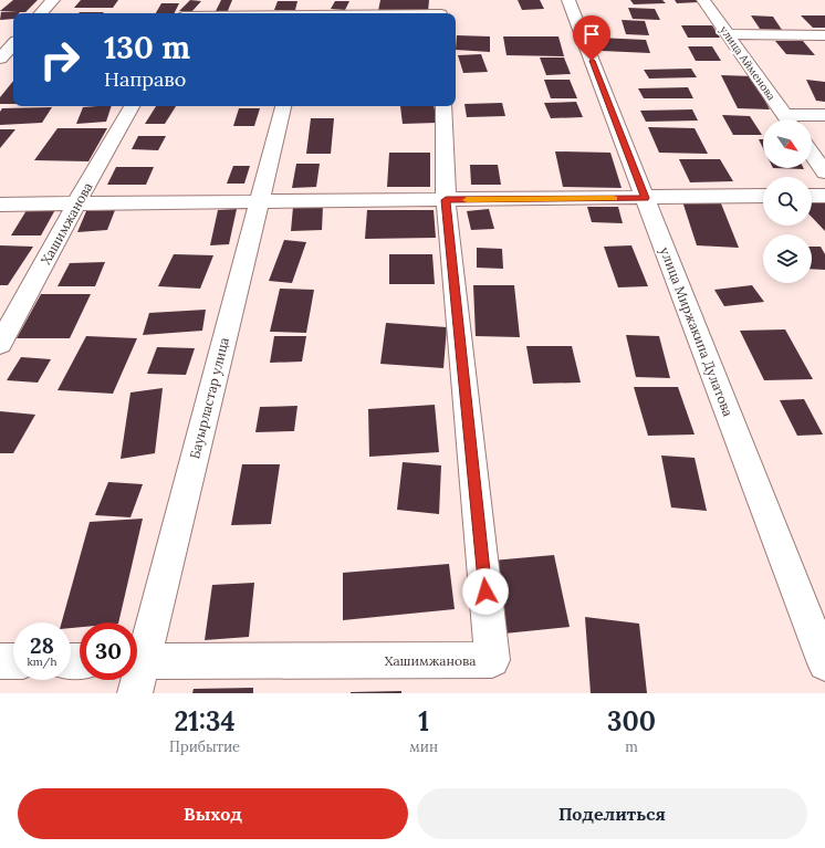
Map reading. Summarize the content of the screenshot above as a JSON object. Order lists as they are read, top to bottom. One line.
{"streets":{"street":["улица Айменова","Хашимжанова","улица Миржакипа Дулатова","Бауырластар улица"]},"north":"bottom right","page":{"turn":["130 m","Направо"],"speed":"28 km/h","limit":"30","eta":["21:34","Прибытие","1","мин","300","m"],"buttons":["Выход","Поделиться"]}}
